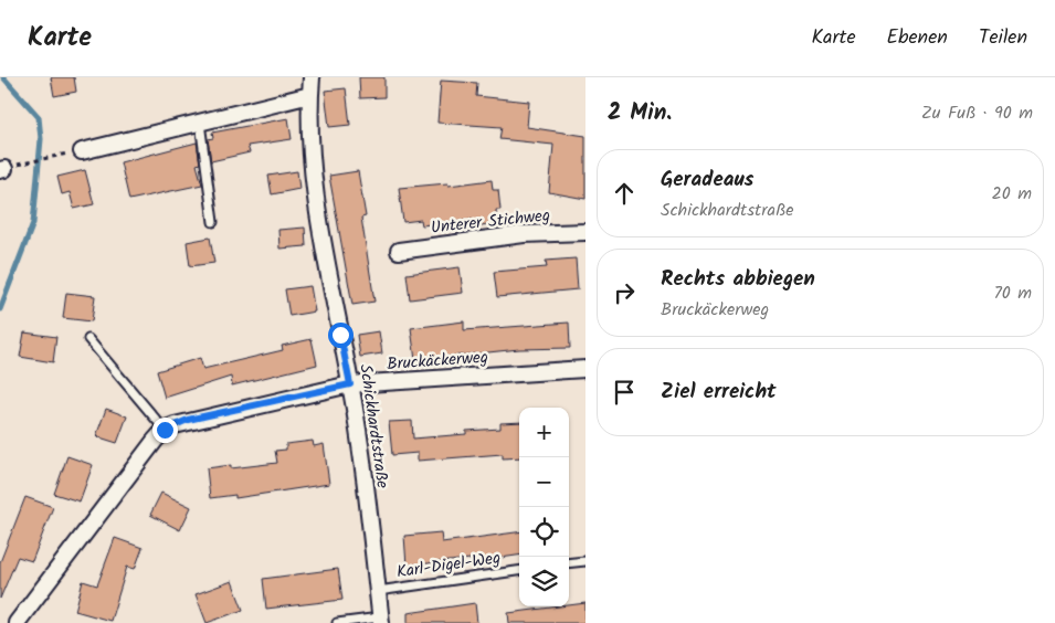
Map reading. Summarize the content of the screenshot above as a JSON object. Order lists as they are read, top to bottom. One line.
{"streets":{"street":["Unterer Stichweg","Bruckäckerweg","Schickhardtstraße"],"lane":["Karl-Digel-Weg"]},"crossings":[["Bruckäckerweg","Schickhardtstraße"],["Schickhardtstraße","Karl-Digel-Weg"]],"page":{"header":"Karte","nav":["Karte","Ebenen","Teilen"],"heading":["2 Min.","Zu Fuß · 90 m"],"list":[["Geradeaus","Schickhardtstraße","20 m"],["Rechts abbiegen","Bruckäckerweg","70 m"],"Ziel erreicht"],"map_buttons":["+","−"]}}
